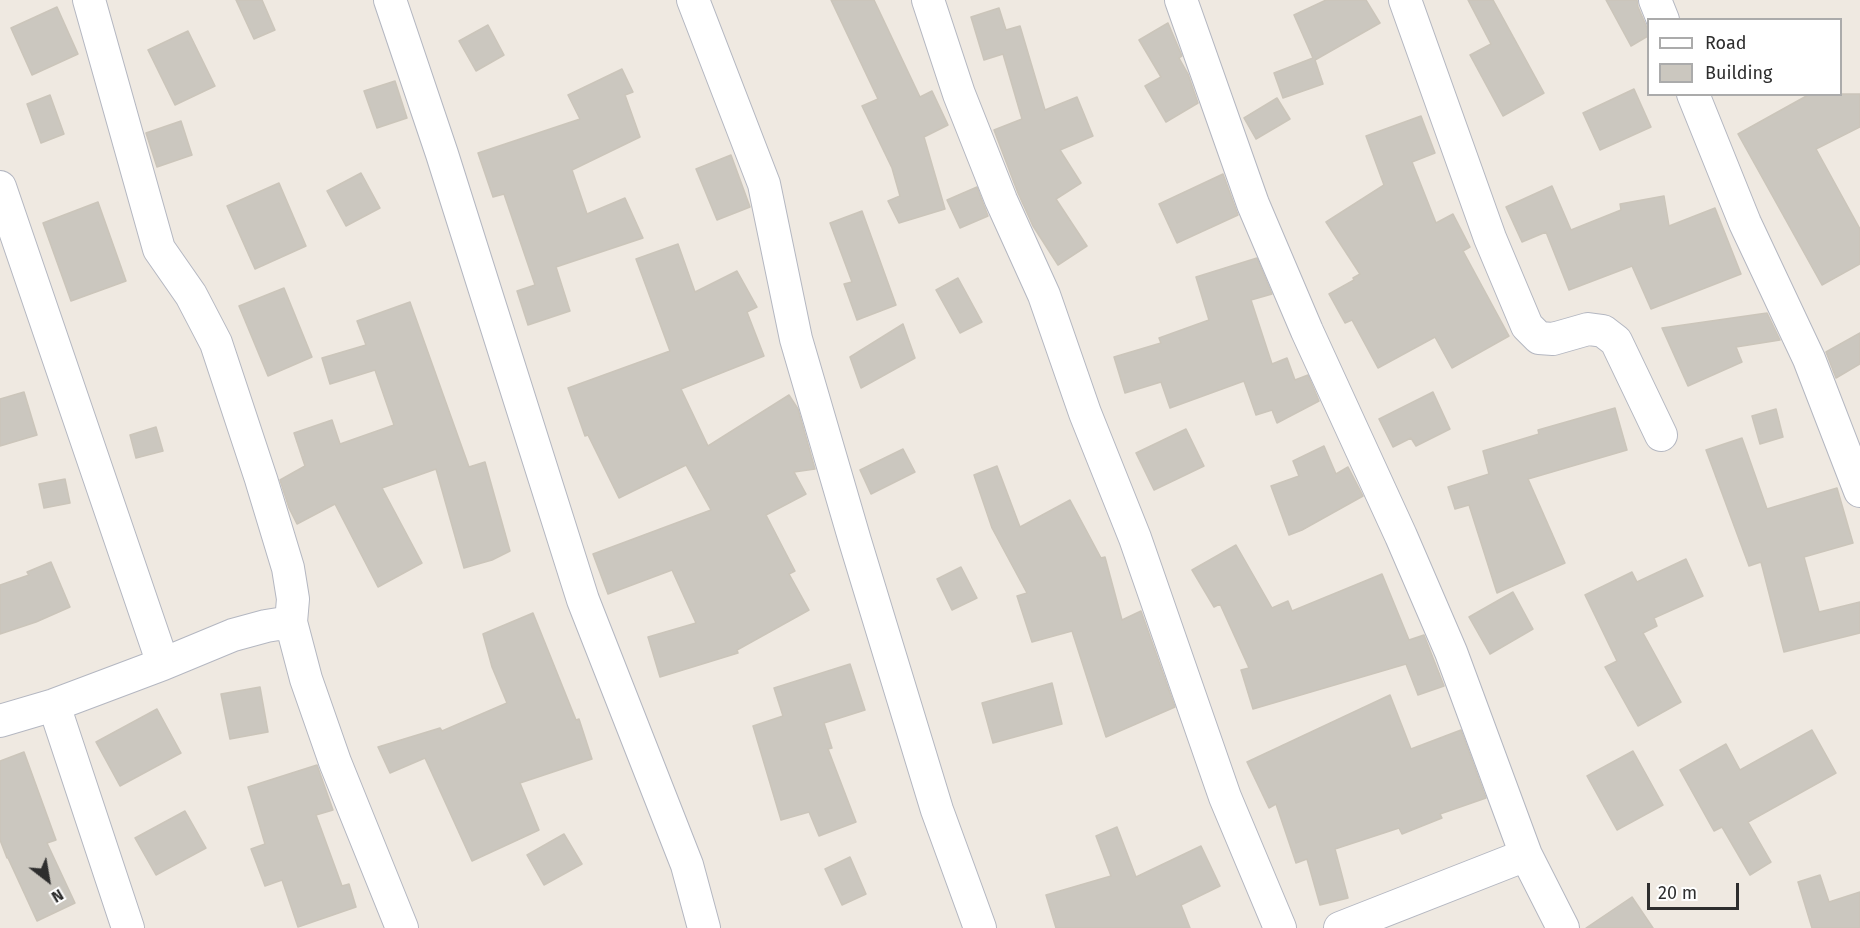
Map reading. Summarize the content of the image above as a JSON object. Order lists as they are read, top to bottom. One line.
{"legend":["Road","Building"],"scale_bar":"20 m","north":"bottom right"}
